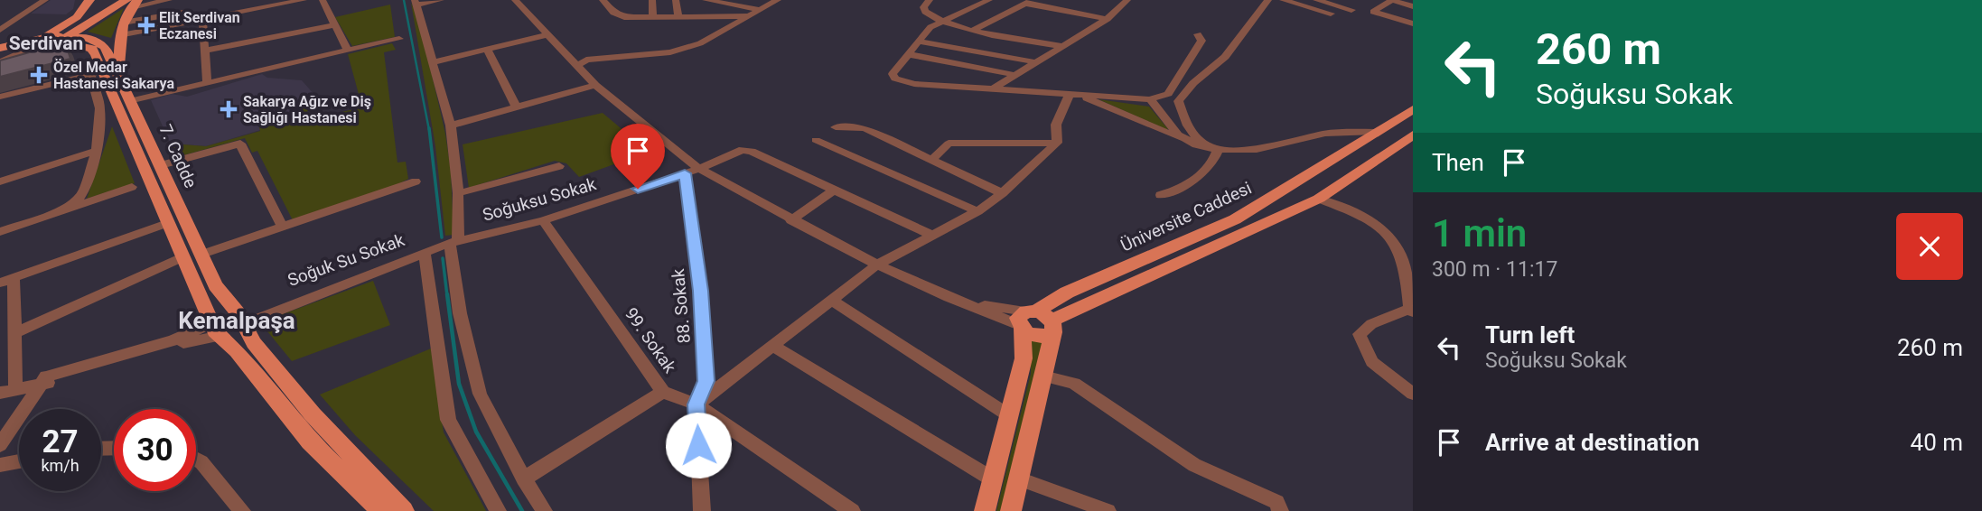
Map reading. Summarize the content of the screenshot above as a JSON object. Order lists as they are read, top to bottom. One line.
{"streets":{"main road":["7. Cadde","Üniversite Caddesi"],"street":["Soğuksu Sokak","Soğuk Su Sokak","88. Sokak","99. Sokak"]},"crossings":[["7. Cadde","Soğuk Su Sokak"],["Soğuksu Sokak","Soğuk Su Sokak"],["Soğuksu Sokak","88. Sokak"],["Soğuksu Sokak","99. Sokak"],["88. Sokak","99. Sokak"]],"districts":["Serdivan","Kemalpaşa"],"places":{"health":["Elit Serdivan Eczanesi","Özel Medar Hastanesi Sakarya","Sakarya Ağız ve Diş Sağlığı Hastanesi"]},"page":{"turn":["260 m","Soğuksu Sokak"],"then":"Then","heading":["1 min","300 m · 11:17"],"list":[{"name":"Turn left","note":"Soğuksu Sokak","value":"260 m"},{"name":"Arrive at destination","value":"40 m"}],"speed":"27 km/h","limit":"30"}}
